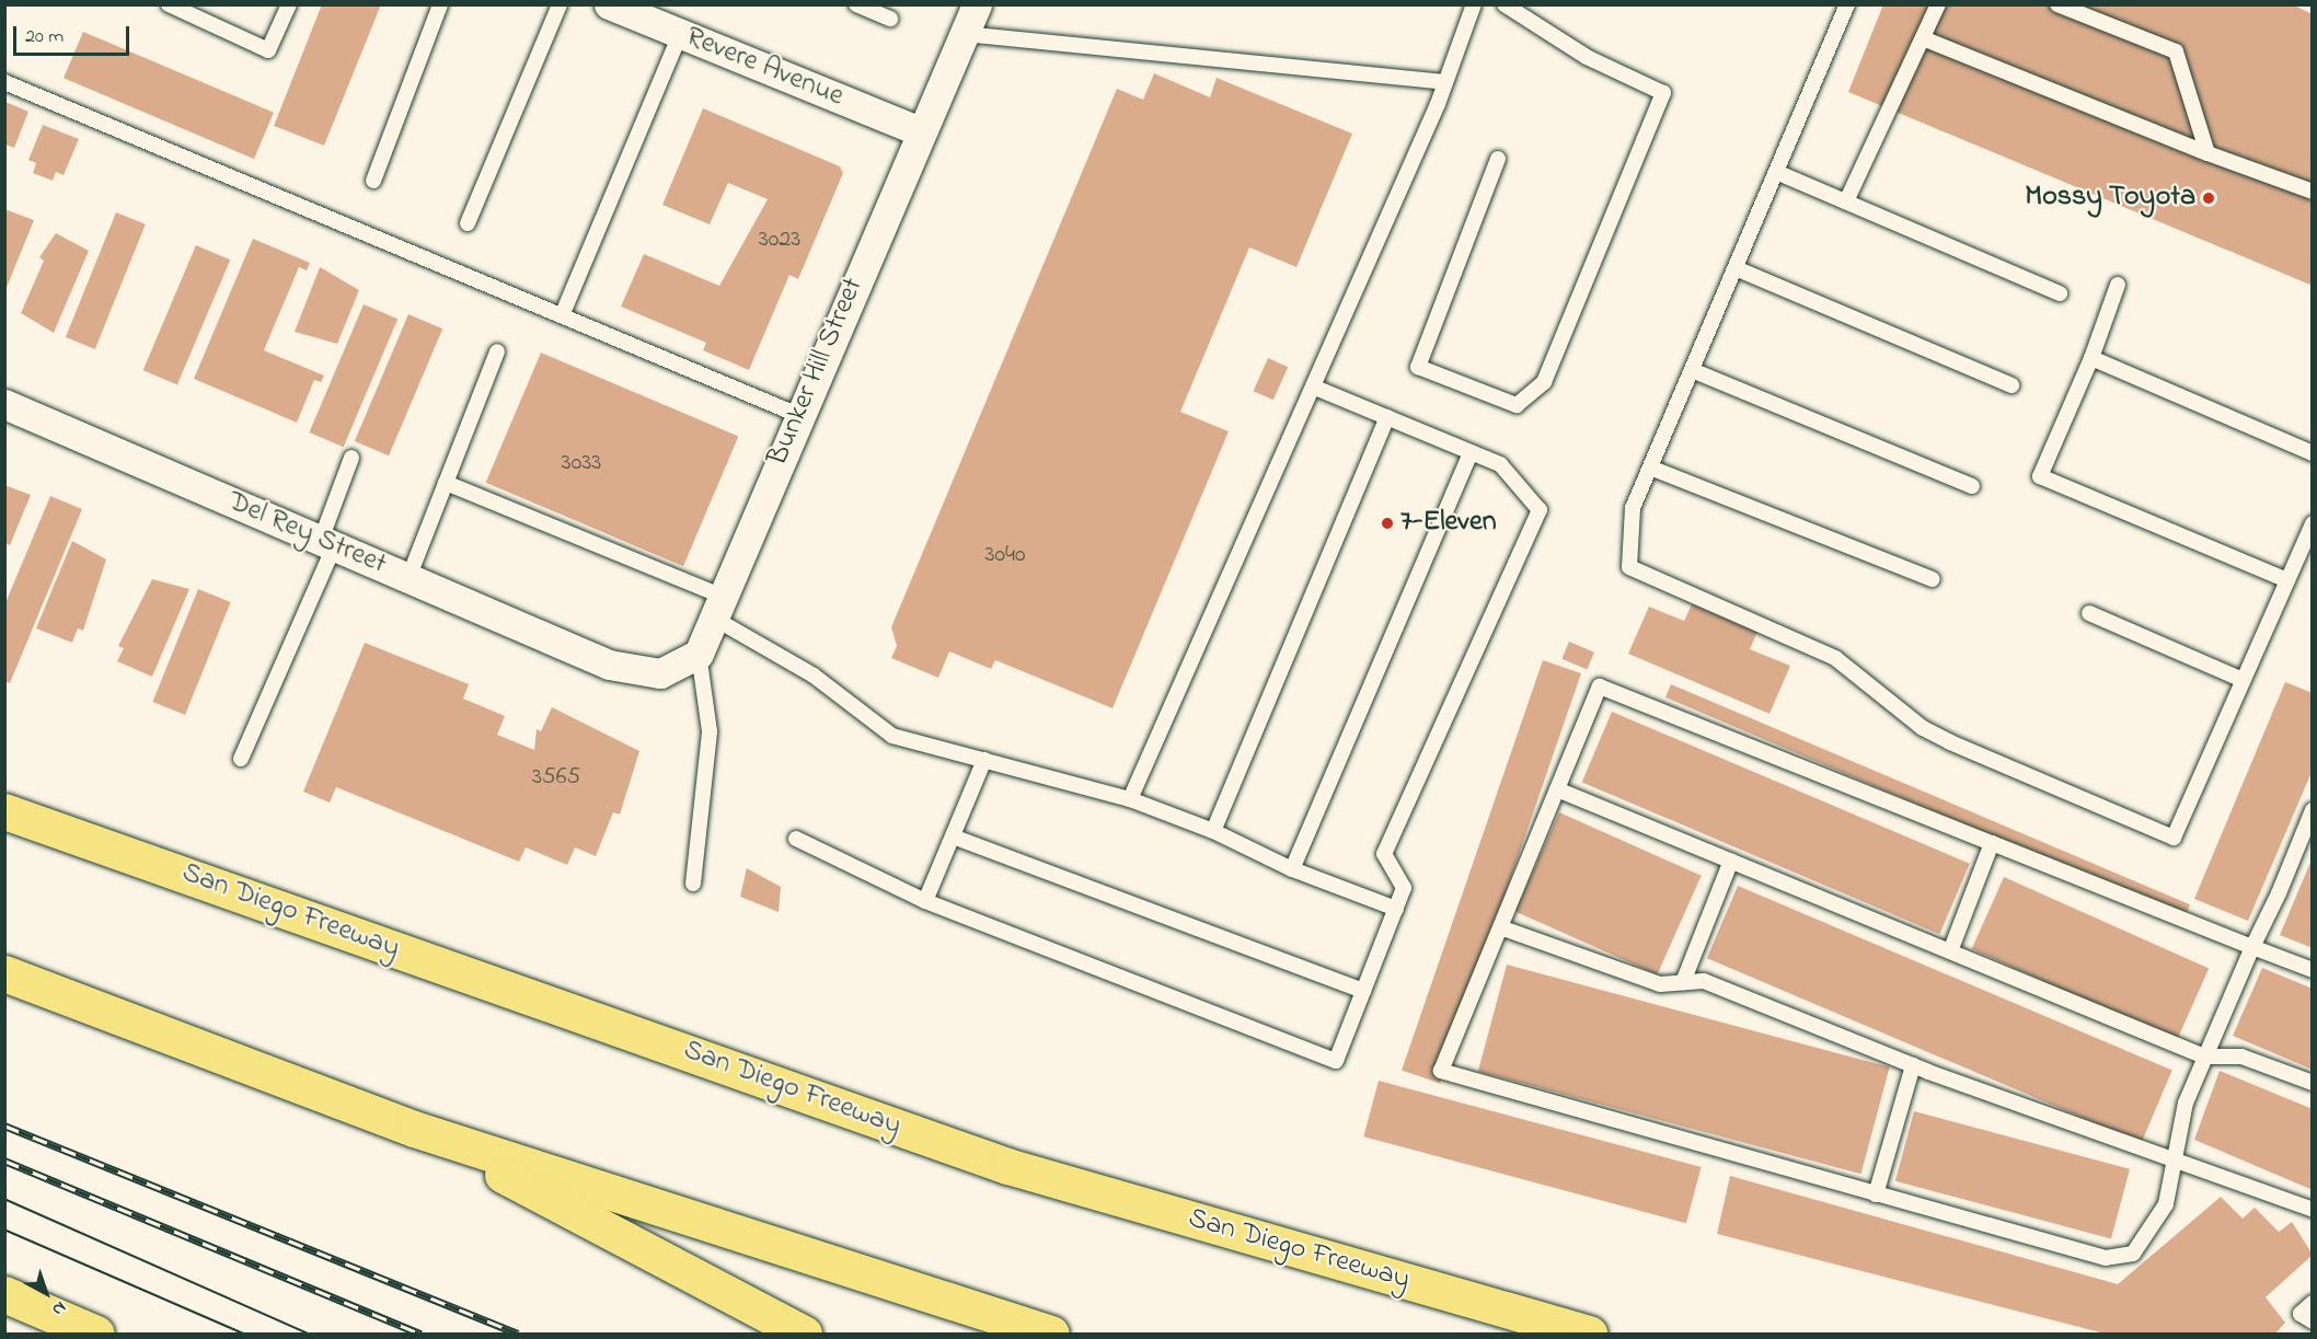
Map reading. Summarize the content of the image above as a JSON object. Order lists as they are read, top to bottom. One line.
{"streets":{"main road":["San Diego Freeway"],"street":["Revere Avenue","Bunker Hill Street","Del Rey Street"]},"crossings":[["Revere Avenue","Bunker Hill Street"],["Bunker Hill Street","Del Rey Street"]],"places":["Mossy Toyota","7-Eleven"],"house_numbers":["3023","3033","3040","3565"],"scale_bar":"20 m","north":"bottom right"}
